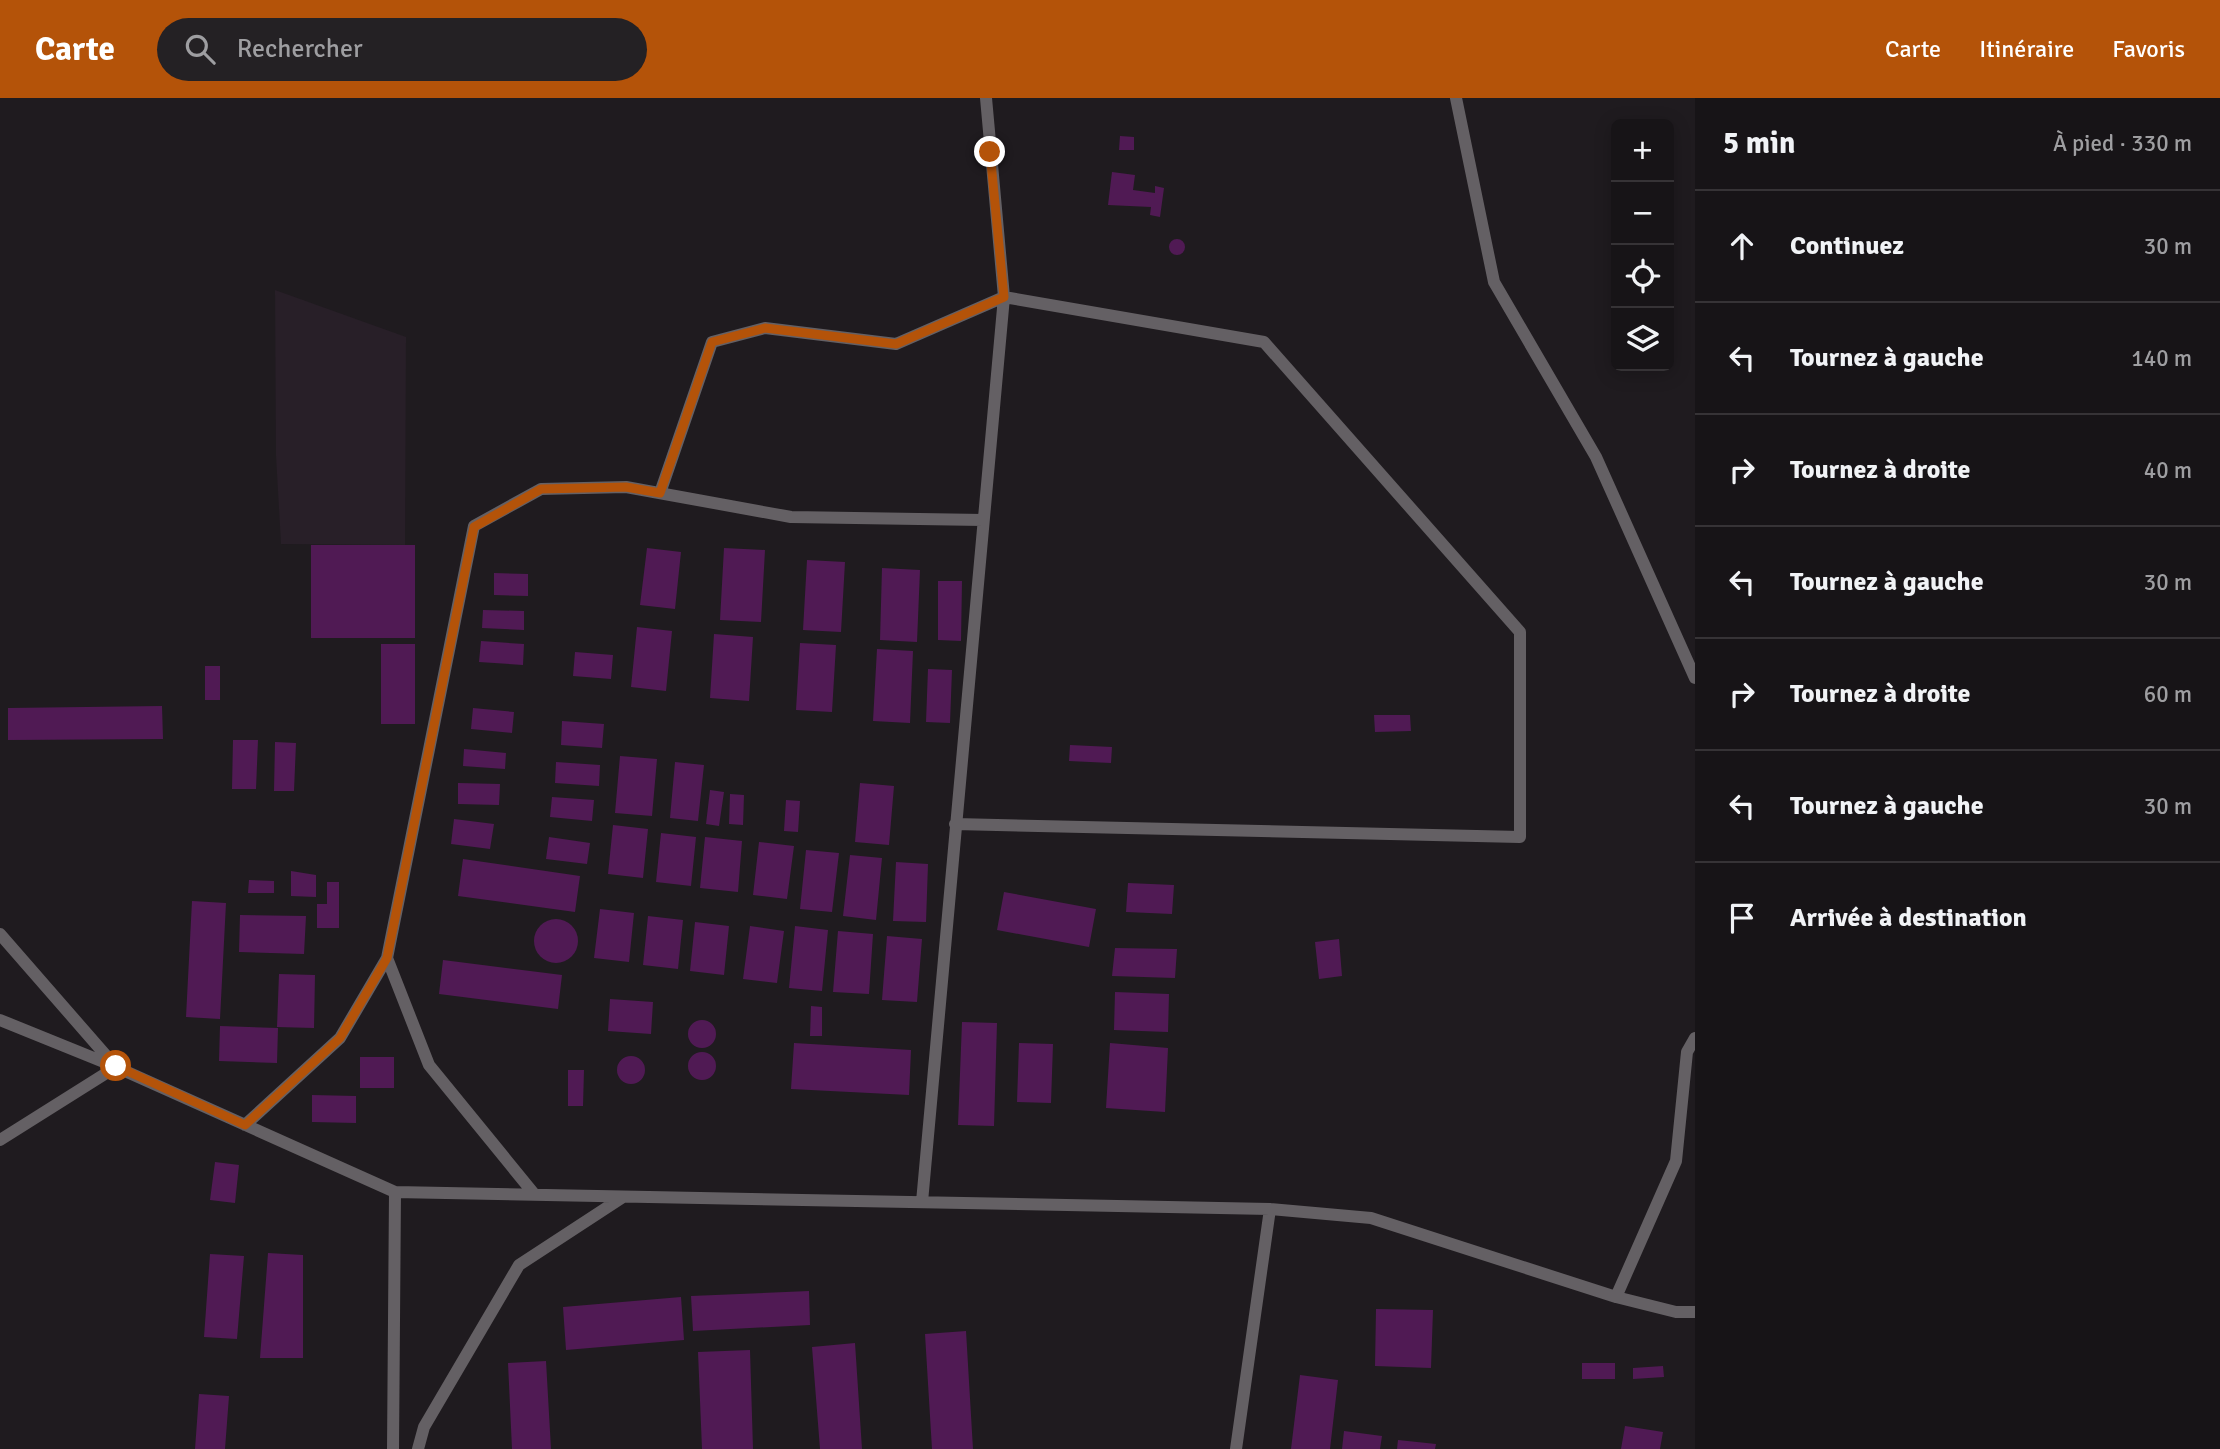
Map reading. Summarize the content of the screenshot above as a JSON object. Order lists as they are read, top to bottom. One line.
{"page":{"header":"Carte","search":"Rechercher","nav":["Carte","Itinéraire","Favoris"],"heading":["5 min","À pied · 330 m"],"map_buttons":["+","−"],"list":[["Continuez","30 m"],["Tournez à gauche","140 m"],["Tournez à droite","40 m"],["Tournez à gauche","30 m"],["Tournez à droite","60 m"],["Tournez à gauche","30 m"],"Arrivée à destination"]}}
